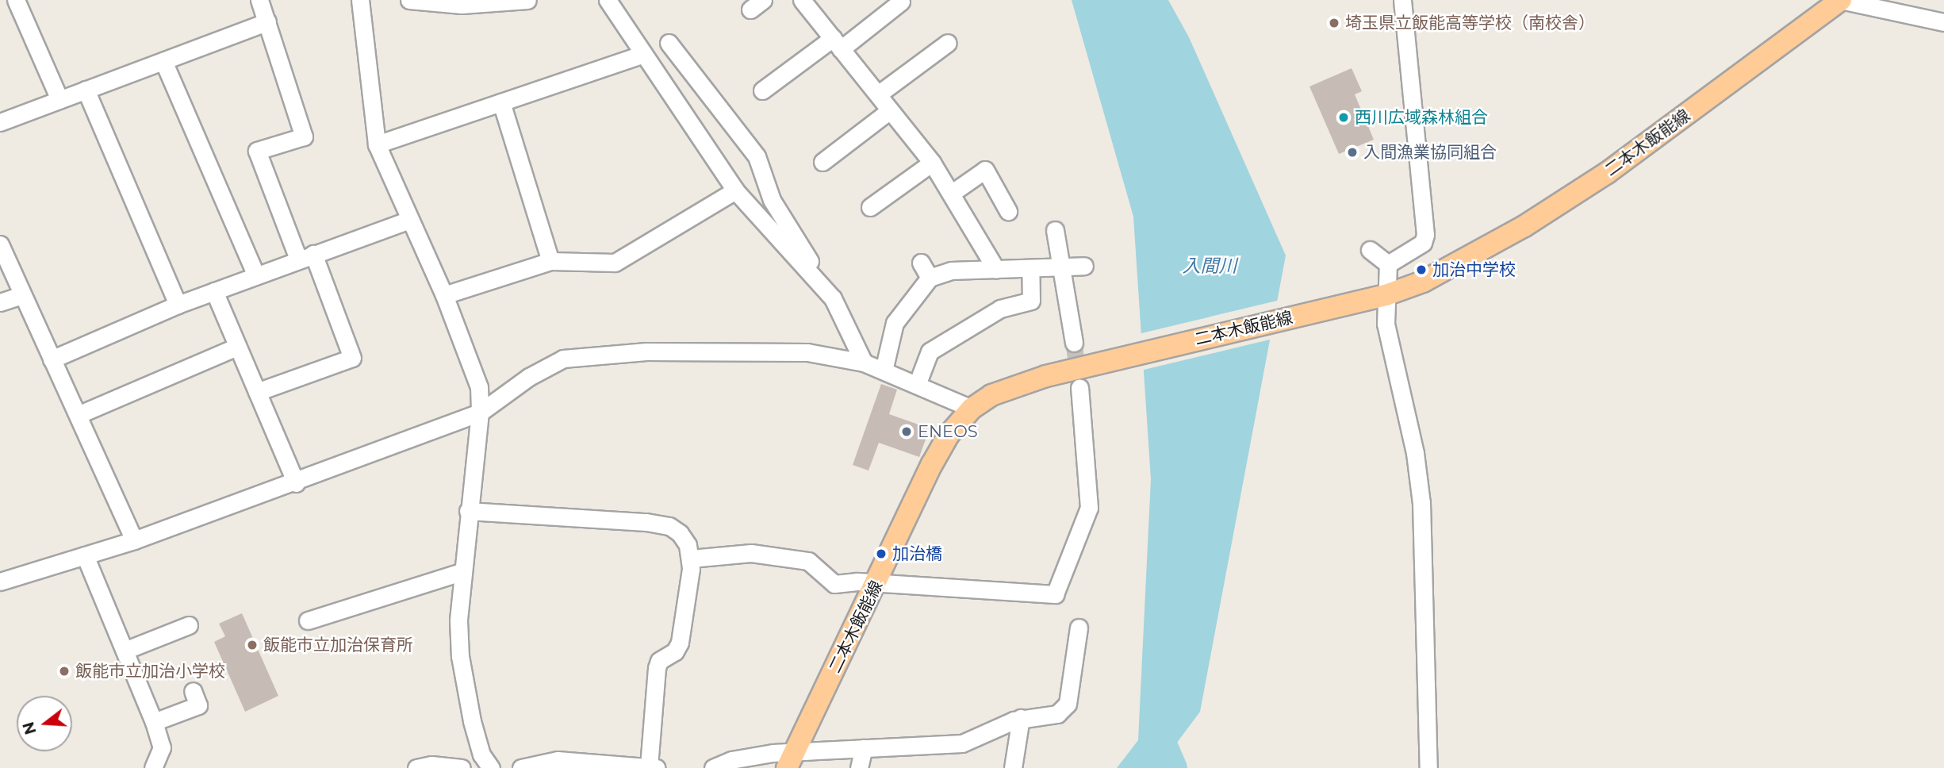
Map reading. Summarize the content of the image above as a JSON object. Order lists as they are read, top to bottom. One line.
{"streets":{"main road":["二本木飯能線"]},"water":["入間川"],"places":["埼玉県立飯能高等学校（南校舎）","西川広域森林組合","入間漁業協同組合","加治中学校","ENEOS","加治橋","飯能市立加治保育所","飯能市立加治小学校"],"north":"left"}
